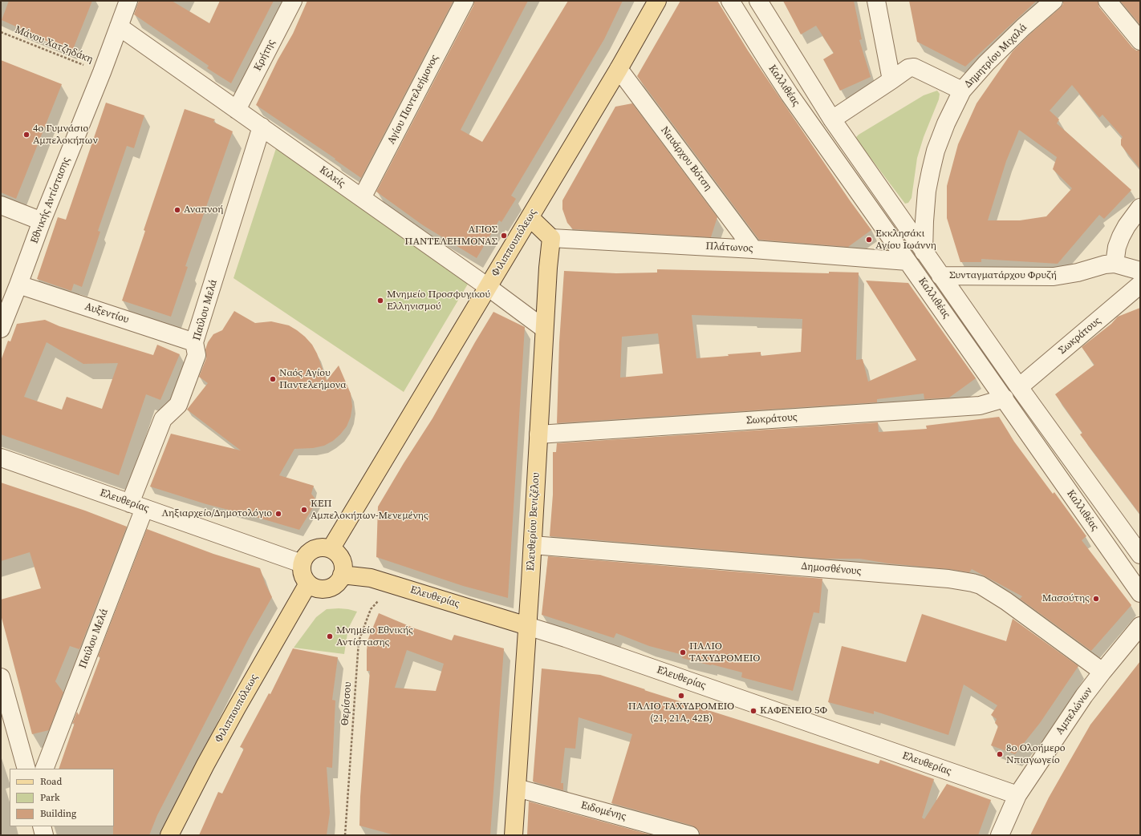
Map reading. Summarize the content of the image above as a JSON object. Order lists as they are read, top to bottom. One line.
{"streets":{"main road":["Φιλιππουπόλεως","Ελευθερίας","Ελευθερίου Βενιζέλου"],"street":["Κρήτης","Δημητρίου Μιχαλά","Καλλιθέας","Αγίου Παντελεήμονος","Ναυάρχου Βότση","Κιλκίς","Εθνικής Αντίστασης","Πλάτωνος","Συνταγματάρχου Φρυζή","Παύλου Μελά","Αυξεντίου","Σωκράτους","Δημοσθένους","Αμπελώνων","Ειδομένης"],"path":["Μάνου Χατζηδάκη","Θερίσσου"]},"crossings":[["Μάνου Χατζηδάκη","Εθνικής Αντίστασης"],["Κρήτης","Κιλκίς"],["Δημητρίου Μιχαλά","Καλλιθέας"],["Καλλιθέας","Πλάτωνος"],["Καλλιθέας","Συνταγματάρχου Φρυζή"],["Καλλιθέας","Σωκράτους"],["Αγίου Παντελεήμονος","Κιλκίς"],["Ναυάρχου Βότση","Φιλιππουπόλεως"],["Ναυάρχου Βότση","Πλάτωνος"],["Κιλκίς","Εθνικής Αντίστασης"],["Κιλκίς","Φιλιππουπόλεως"],["Κιλκίς","Παύλου Μελά"],["Κιλκίς","Ελευθερίου Βενιζέλου"],["Εθνικής Αντίστασης","Αυξεντίου"],["Φιλιππουπόλεως","Ελευθερίας"],["Πλάτωνος","Ελευθερίου Βενιζέλου"],["Παύλου Μελά","Αυξεντίου"],["Παύλου Μελά","Ελευθερίας"],["Σωκράτους","Ελευθερίου Βενιζέλου"],["Ελευθερίας","Ελευθερίου Βενιζέλου"],["Ελευθερίας","Θερίσσου"],["Ελευθερίας","Αμπελώνων"],["Ελευθερίου Βενιζέλου","Δημοσθένους"],["Ελευθερίου Βενιζέλου","Ειδομένης"],["Δημοσθένους","Αμπελώνων"]],"places":["4ο Γυμνάσιο Αμπελοκήπων","Αναπνοή","ΑΓΙΟΣ ΠΑΝΤΕΛΕΗΜΟΝΑΣ","Εκκλησάκι Αγίου Ιωάννη","Μνημείο Προσφυγικού Ελληνισμού","Ναός Αγίου Παντελεήμονα","ΚΕΠ Αμπελοκήπων-Μενεμένης","Ληξιαρχείο/Δημοτολόγιο","Μασούτης","Μνημείο Εθνικής Αντίστασης","ΠΑΛΙΟ ΤΑΧΥΔΡΟΜΕΙΟ","ΠΑΛΙΟ ΤΑΧΥΔΡΟΜΕΙΟ (21, 21Α, 42Β)","ΚΑΦΕΝΕΙΟ 5Φ","8o Ολοήμερο Νπιαγωγείο"],"legend":["Road","Park","Building"]}
